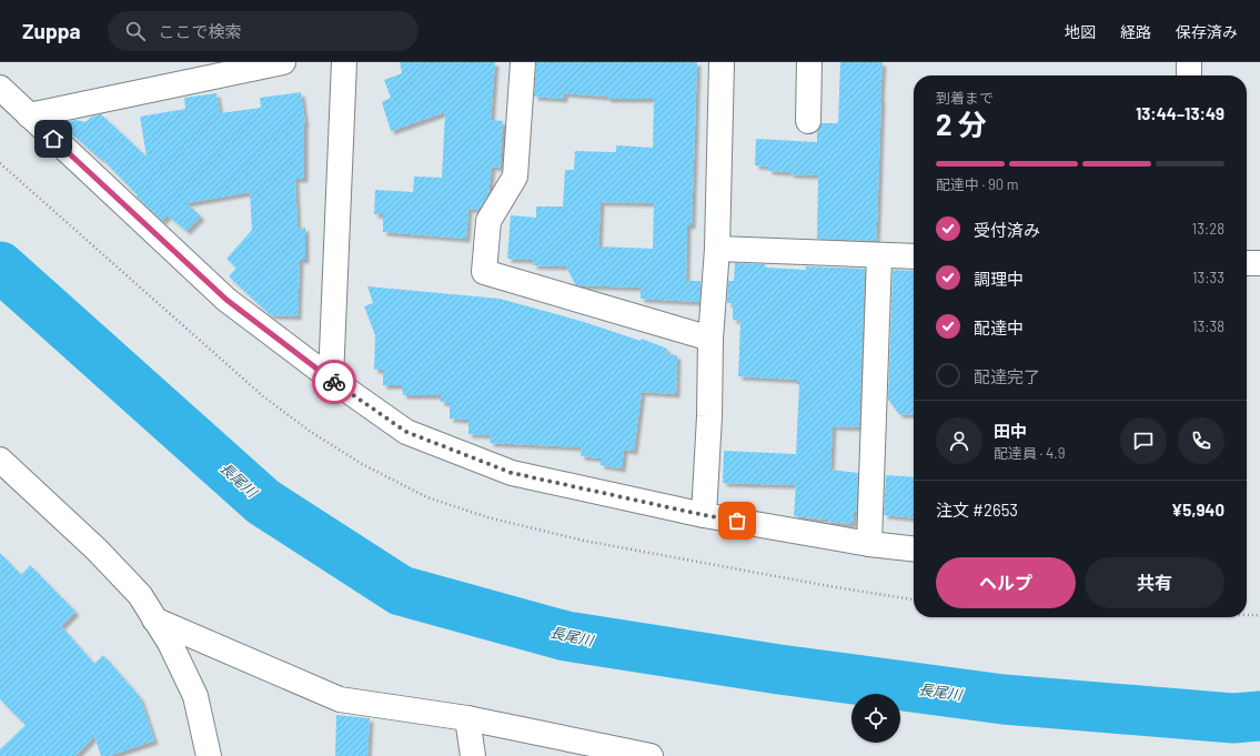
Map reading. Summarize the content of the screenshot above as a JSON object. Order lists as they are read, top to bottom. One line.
{"water":["長尾川"],"page":{"header":"Zuppa","search":"ここで検索","nav":["地図","経路","保存済み"],"heading":["2 分","到着まで","13:44–13:49"],"panel":["田中","配達員 · 4.9","注文 #2653","¥5,940"],"bar":"配達中 · 90 m","list":[["受付済み","13:28"],["調理中","13:33"],["配達中","13:38"],"配達完了"],"buttons":["ヘルプ","共有"]}}
